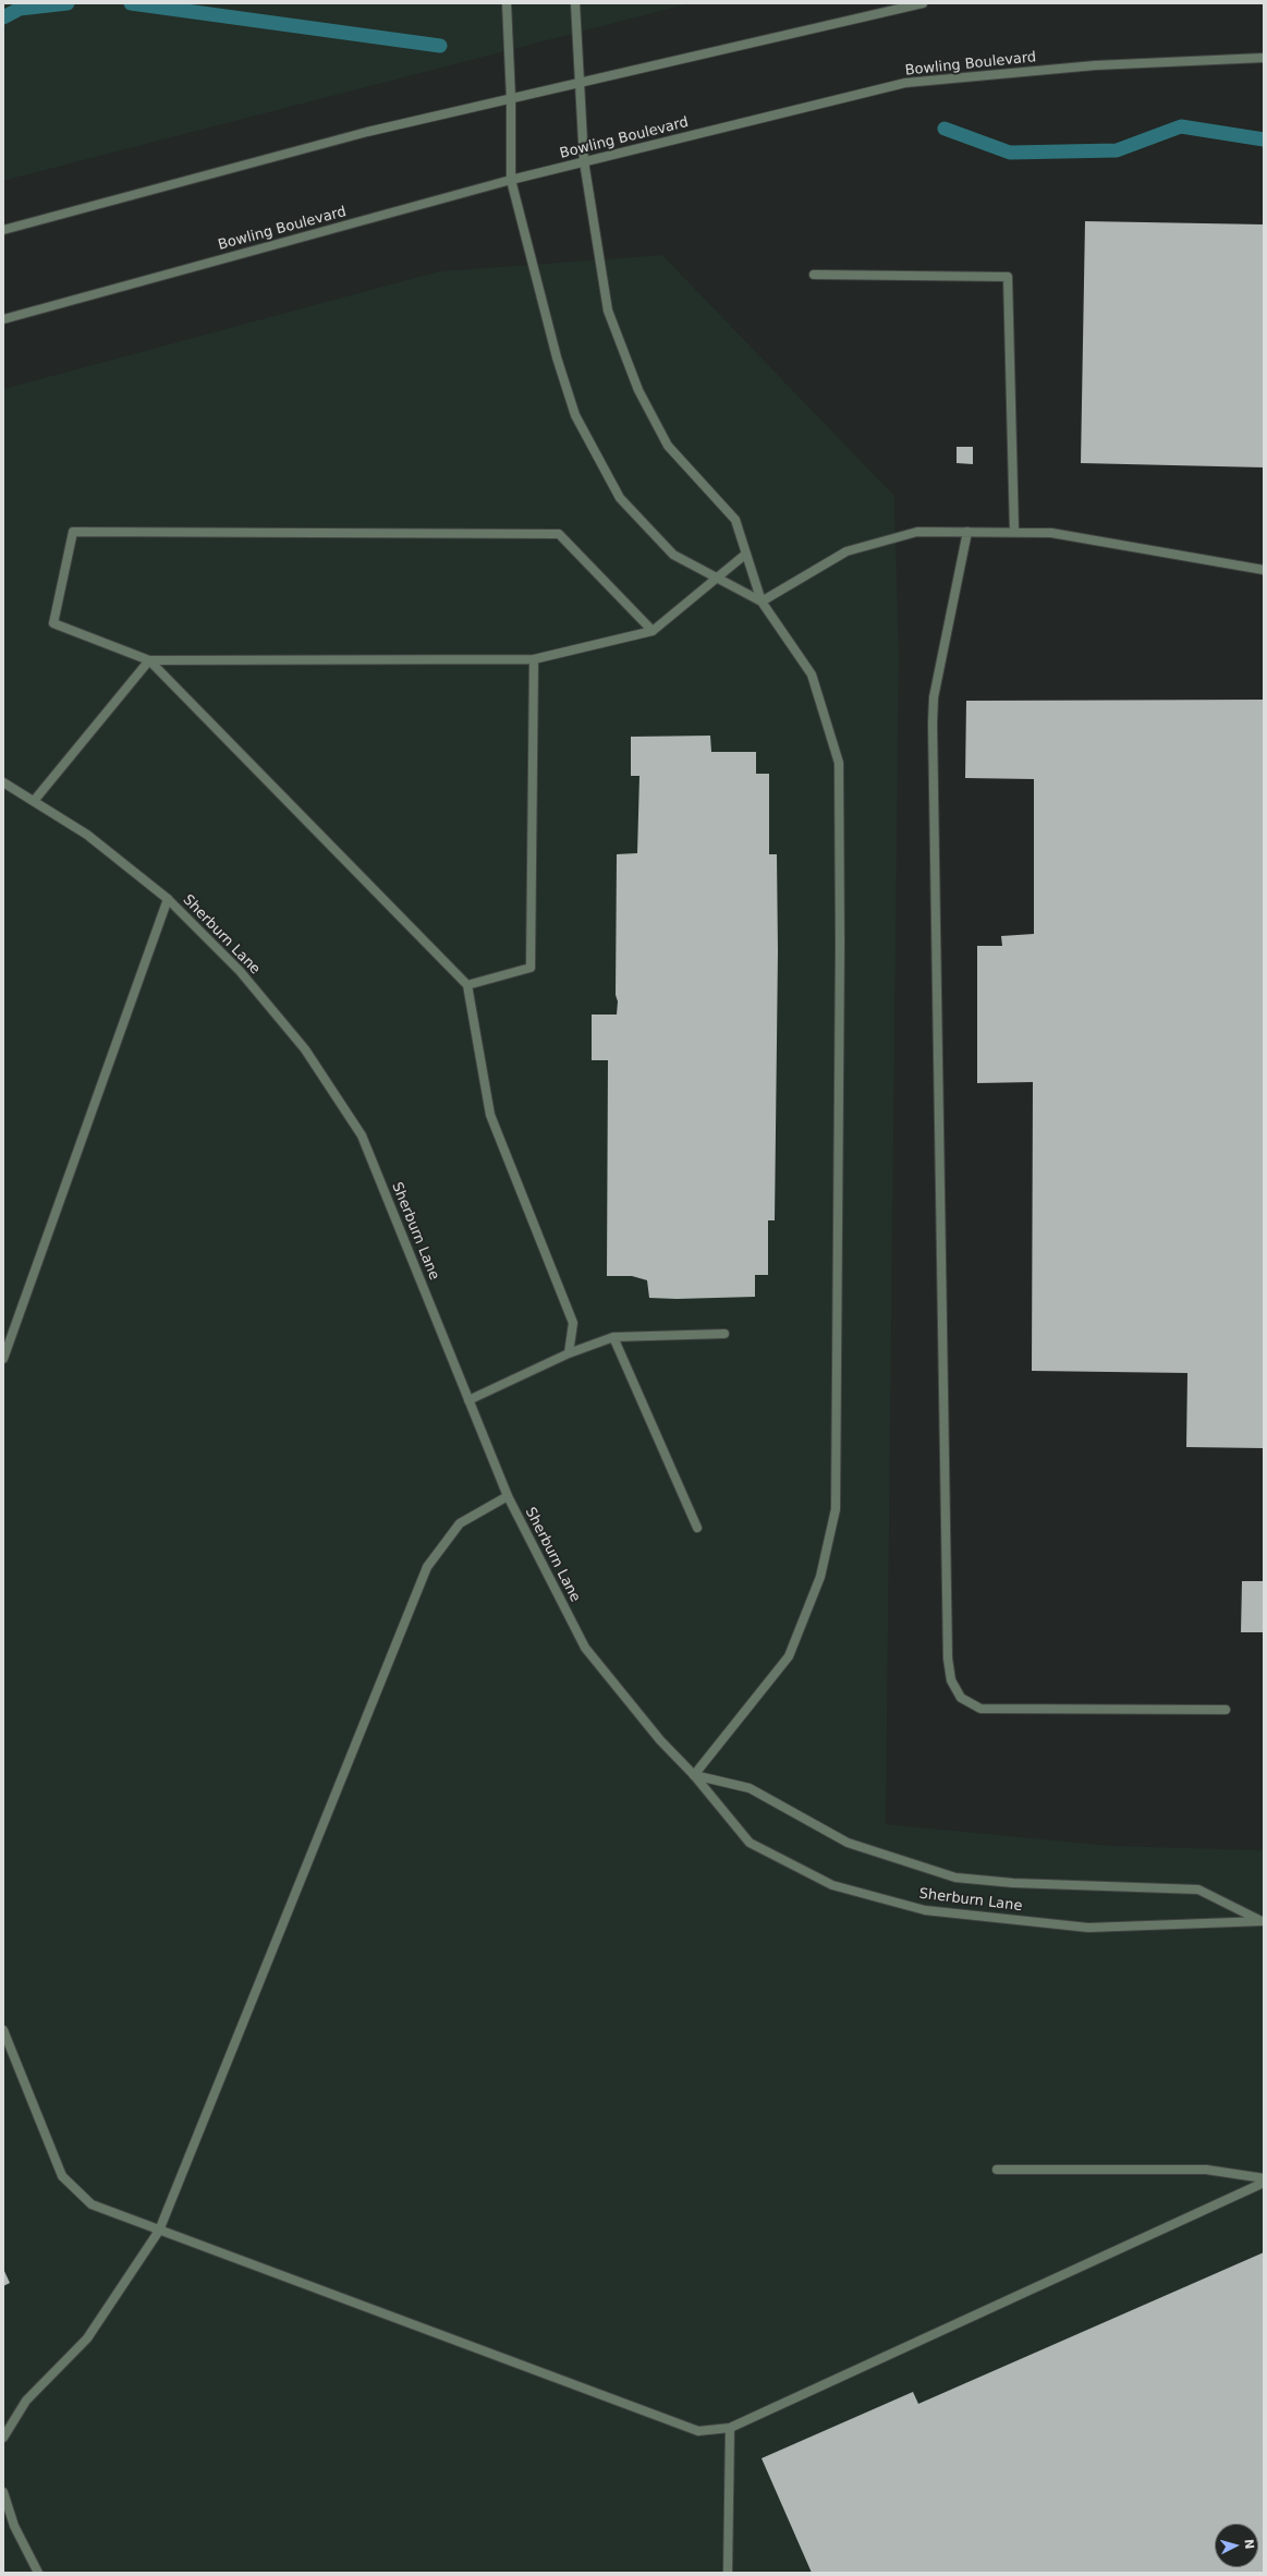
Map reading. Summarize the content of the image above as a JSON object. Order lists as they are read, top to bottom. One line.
{"streets":{"street":["Bowling Boulevard","Sherburn Lane"]},"north":"right"}
